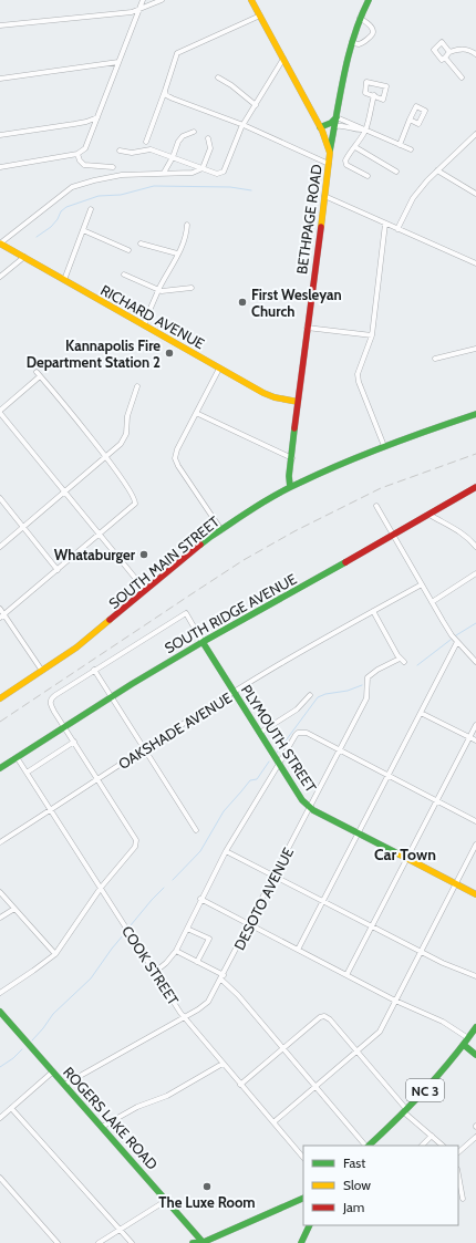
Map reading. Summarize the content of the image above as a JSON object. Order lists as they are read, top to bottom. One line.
{"streets":{"main road":["BETHPAGE ROAD","RICHARD AVENUE","SOUTH MAIN STREET","SOUTH RIDGE AVENUE","PLYMOUTH STREET","NC 3","ROGERS LAKE ROAD"],"street":["OAKSHADE AVENUE","DESOTO AVENUE","COOK STREET"]},"crossings":[["BETHPAGE ROAD","RICHARD AVENUE"],["BETHPAGE ROAD","SOUTH MAIN STREET"],["SOUTH RIDGE AVENUE","PLYMOUTH STREET"],["SOUTH RIDGE AVENUE","COOK STREET"],["OAKSHADE AVENUE","PLYMOUTH STREET"],["OAKSHADE AVENUE","DESOTO AVENUE"],["OAKSHADE AVENUE","COOK STREET"],["PLYMOUTH STREET","DESOTO AVENUE"],["DESOTO AVENUE","COOK STREET"],["DESOTO AVENUE","ROGERS LAKE ROAD"]],"districts":["Car Town"],"places":["First Wesleyan Church","Kannapolis Fire Department Station 2","Whataburger","The Luxe Room"],"legend":["Fast","Slow","Jam"]}
